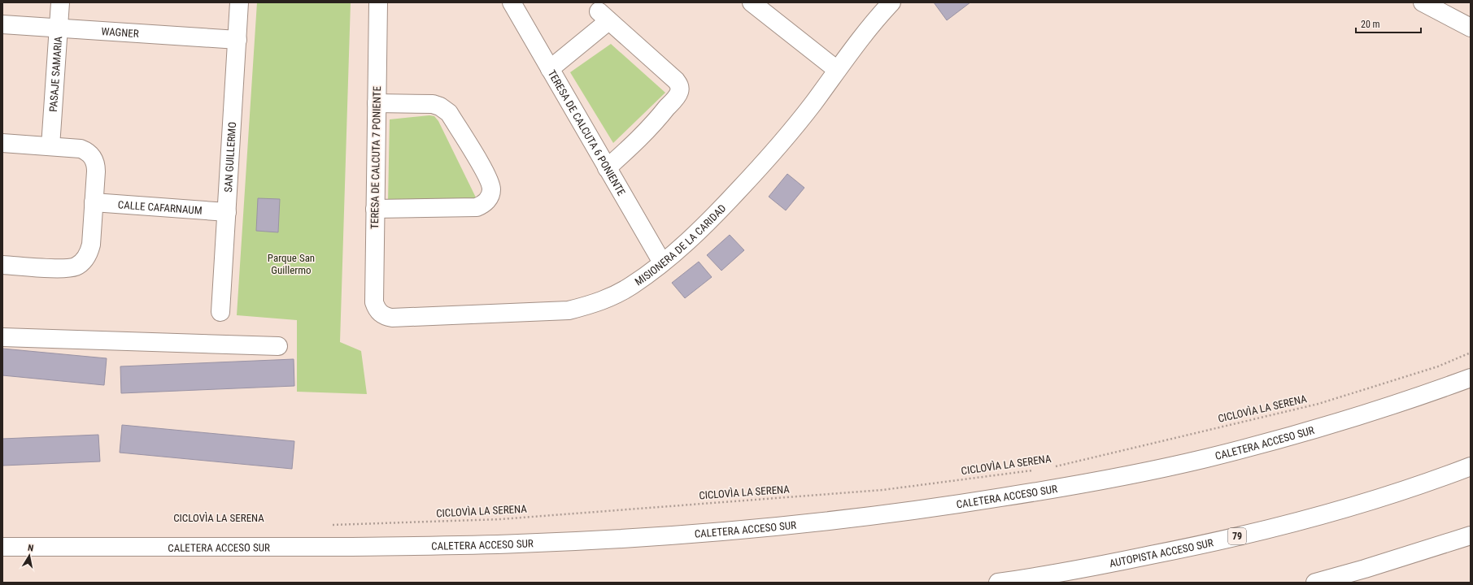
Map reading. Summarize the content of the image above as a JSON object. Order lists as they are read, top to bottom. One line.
{"streets":{"main road":["WAGNER","PASAJE SAMARIA","TERESA DE CALCUTA 6 PONIENTE","SAN GUILLERMO","TERESA DE CALCUTA 7 PONIENTE","CALLE CAFARNAUM","MISIONERA DE LA CARIDAD","CALETERA ACCESO SUR","79","AUTOPISTA ACCESO SUR"],"path":["CICLOVÌA LA SERENA"]},"crossings":[["WAGNER","PASAJE SAMARIA"],["WAGNER","SAN GUILLERMO"],["TERESA DE CALCUTA 6 PONIENTE","MISIONERA DE LA CARIDAD"],["SAN GUILLERMO","CALLE CAFARNAUM"],["TERESA DE CALCUTA 7 PONIENTE","MISIONERA DE LA CARIDAD"]],"parks":["Parque San Guillermo"],"scale_bar":"20 m","north":"top"}
